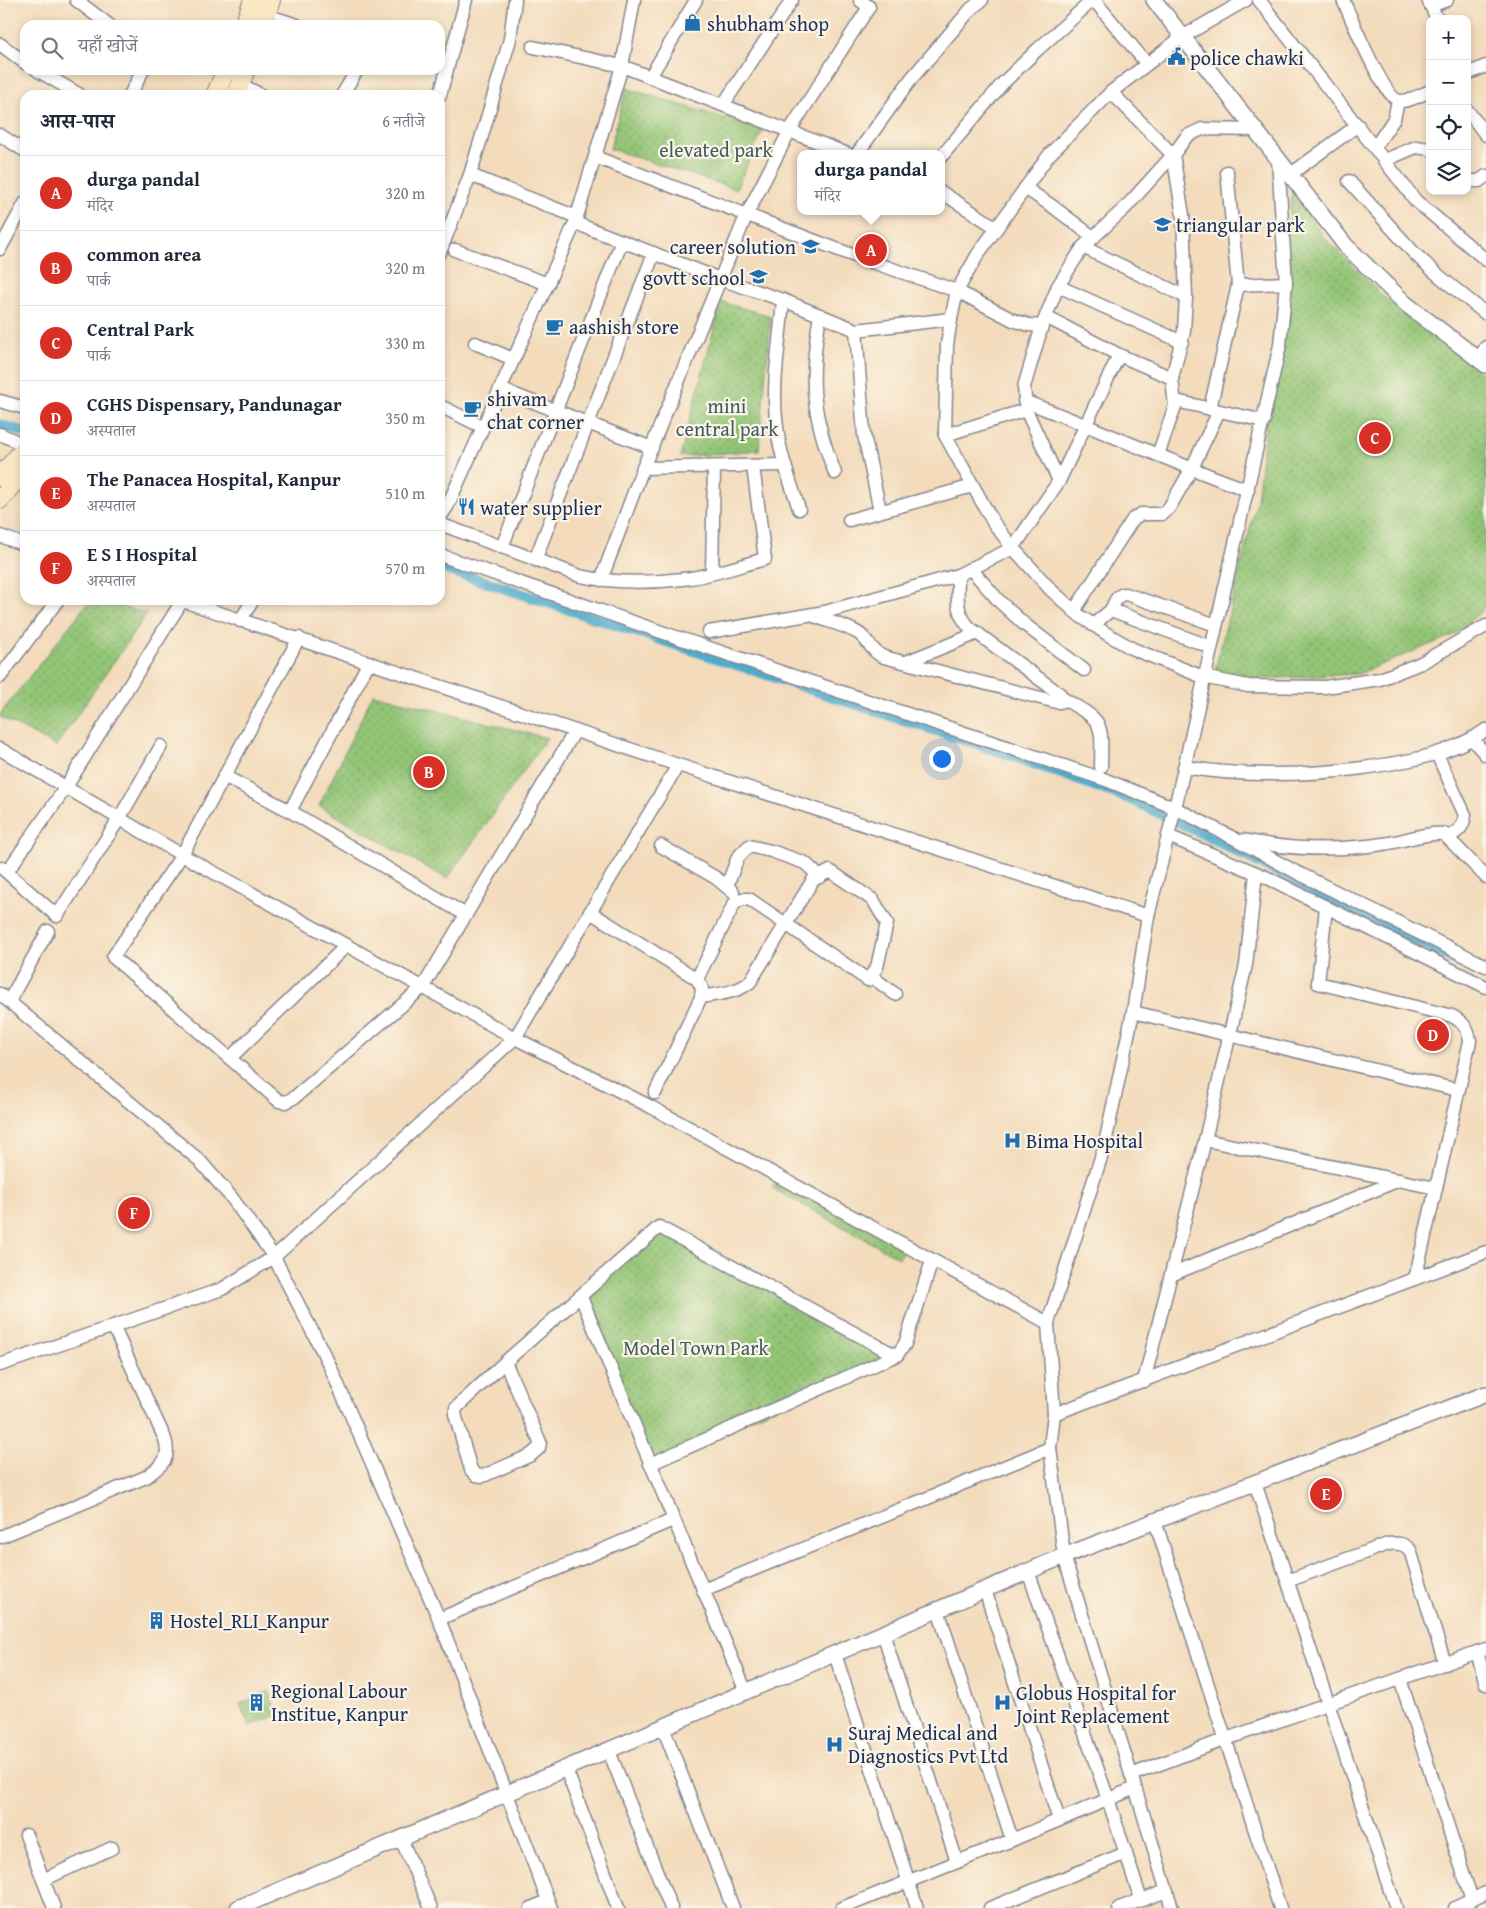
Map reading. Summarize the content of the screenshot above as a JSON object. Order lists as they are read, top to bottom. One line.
{"parks":["elevated park","mini central park","Model Town Park"],"places":{"shop":["shubham shop"],"public building":["police chawki"],"school or university":["triangular park","career solution","govtt school"],"cafe":["aashish store","shivam chat corner"],"restaurant":["water supplier"],"hospital":["Bima Hospital","Globus Hospital for Joint Replacement","Suraj Medical and Diagnostics Pvt Ltd"],"building":["Hostel_RLI_Kanpur","Regional Labour Institue, Kanpur"]},"page":{"map_buttons":["+","−"],"search":"यहाँ खोजें","heading":["आस-पास","6 नतीजे"],"popup":["durga pandal","मंदिर"],"list":[{"mark":"A","name":"durga pandal","note":"मंदिर","value":"320 m"},{"mark":"B","name":"common area","note":"पार्क","value":"320 m"},{"mark":"C","name":"Central Park","note":"पार्क","value":"330 m"},{"mark":"D","name":"CGHS Dispensary, Pandunagar","note":"अस्पताल","value":"350 m"},{"mark":"E","name":"The Panacea Hospital, Kanpur","note":"अस्पताल","value":"510 m"},{"mark":"F","name":"E S I Hospital","note":"अस्पताल","value":"570 m"}],"pins":["A","C","B","D","F","E"]}}
